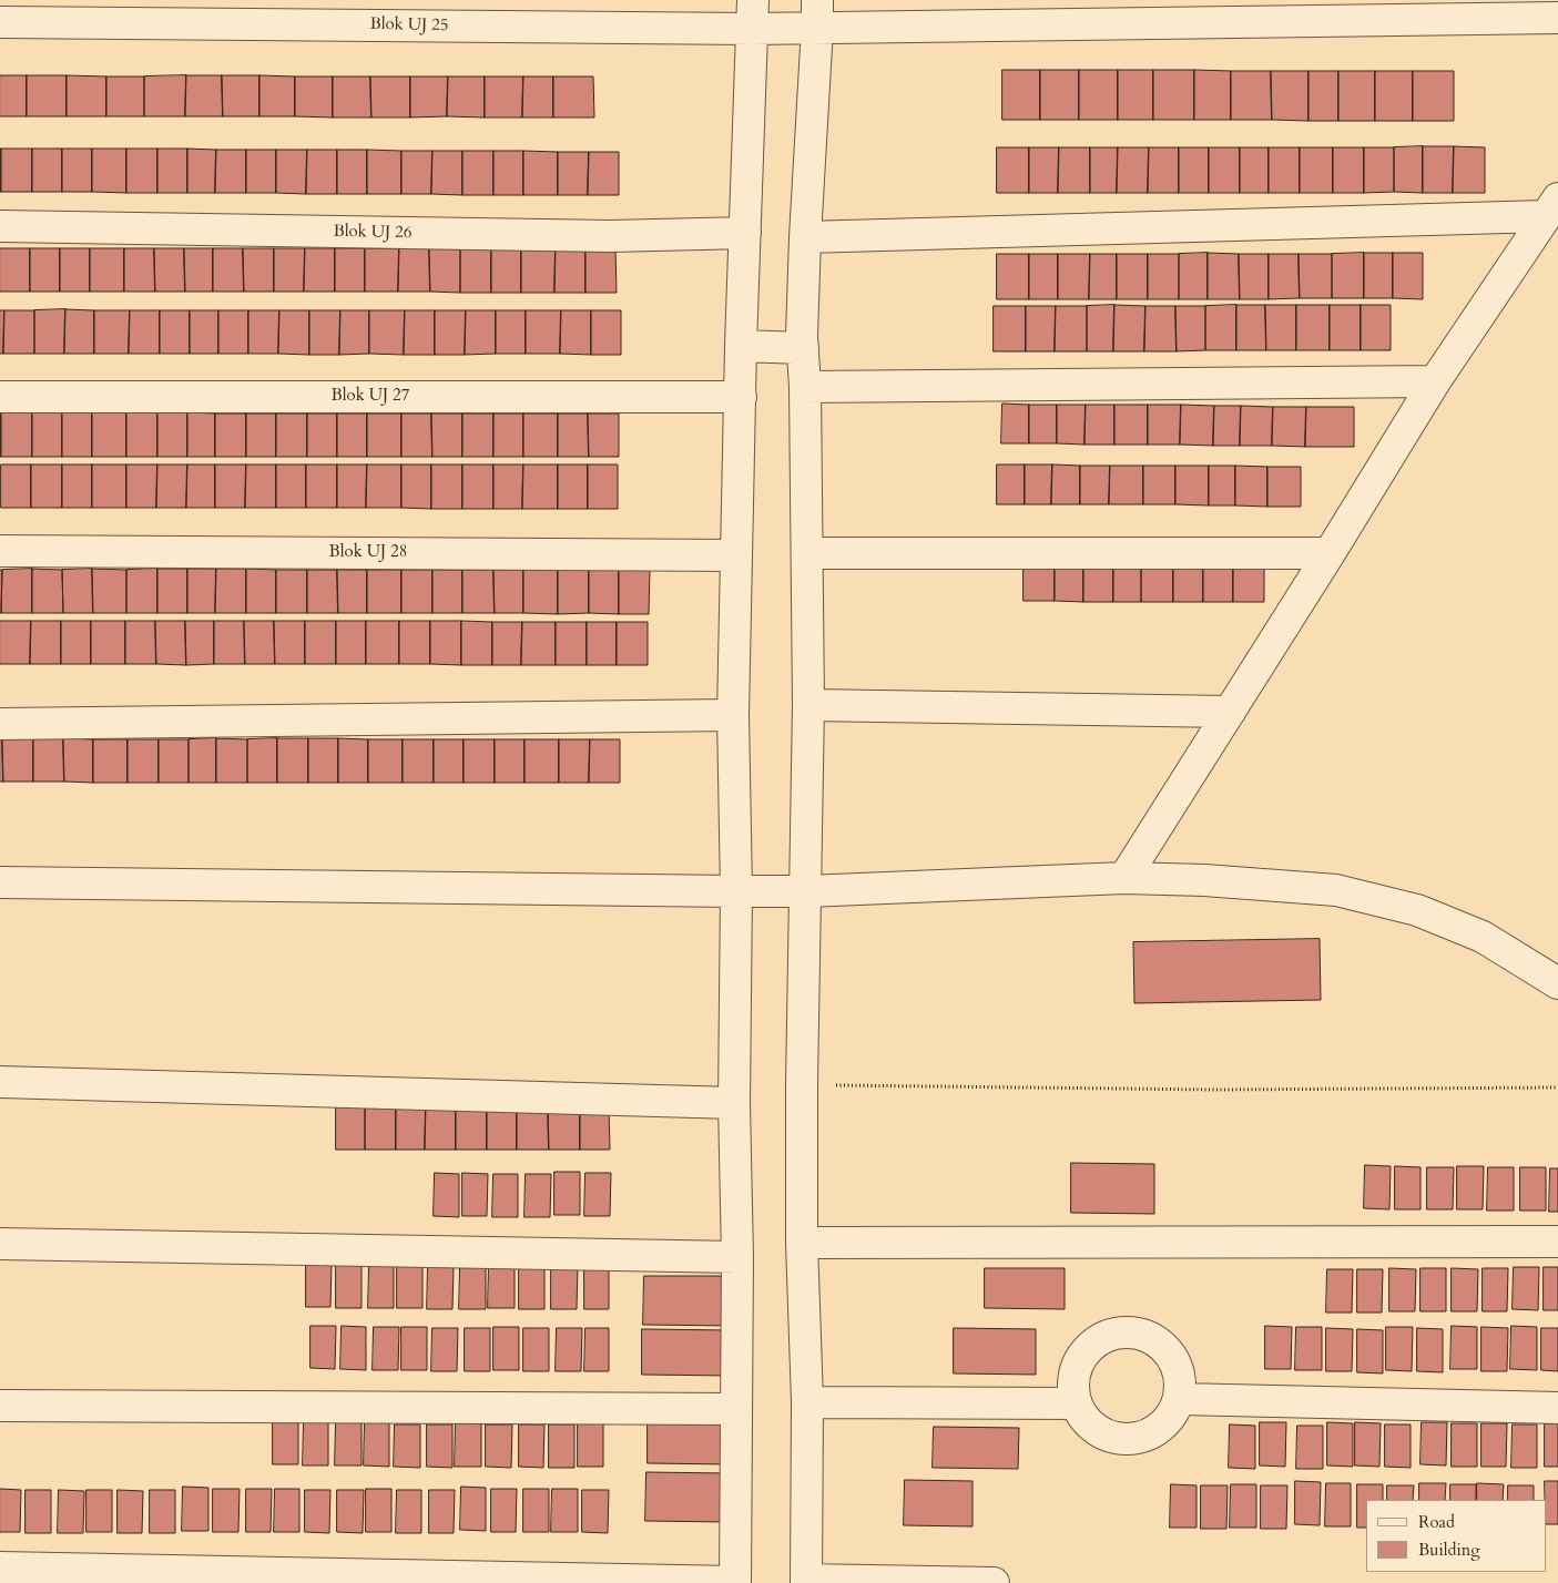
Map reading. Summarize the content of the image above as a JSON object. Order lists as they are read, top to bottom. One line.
{"streets":{"street":["Blok UJ 25","Blok UJ 26","Blok UJ 27","Blok UJ 28"]},"legend":["Road","Building"]}
